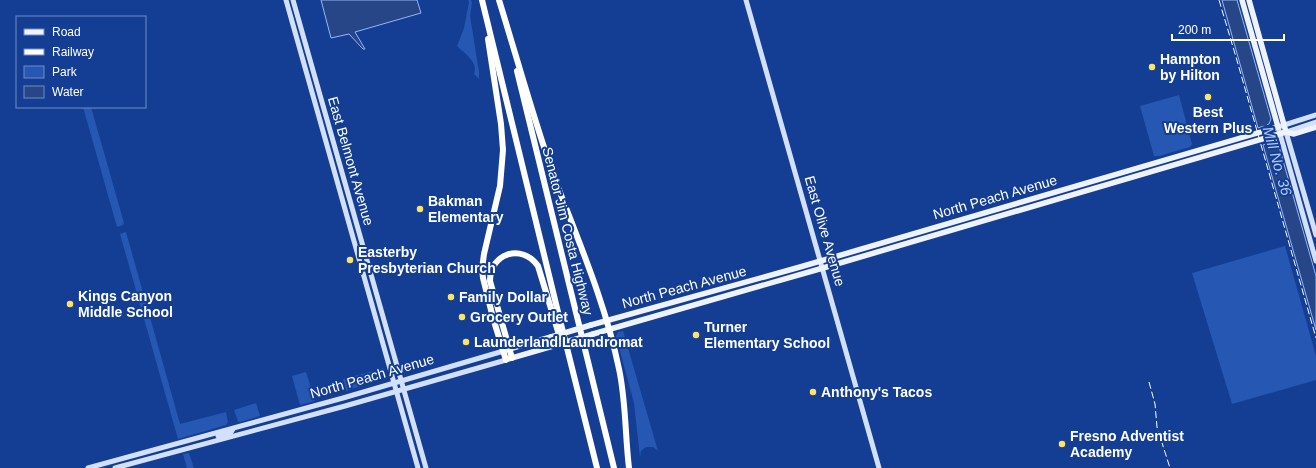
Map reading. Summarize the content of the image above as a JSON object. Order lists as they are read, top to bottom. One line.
{"streets":{"highway":["Senator Jim Costa Highway"],"main road":["East Belmont Avenue","North Peach Avenue","East Olive Avenue"]},"crossings":[["East Belmont Avenue","North Peach Avenue"],["North Peach Avenue","East Olive Avenue"]],"water":["Mill No. 36"],"places":["Hampton by Hilton","Best Western Plus","Bakman Elementary","Easterby Presbyterian Church","Family Dollar","Kings Canyon Middle School","Grocery Outlet","Turner Elementary School","Launderland Laundromat","Anthony's Tacos","Fresno Adventist Academy"],"legend":["Road","Railway","Park","Water"],"scale_bar":"200 m"}
